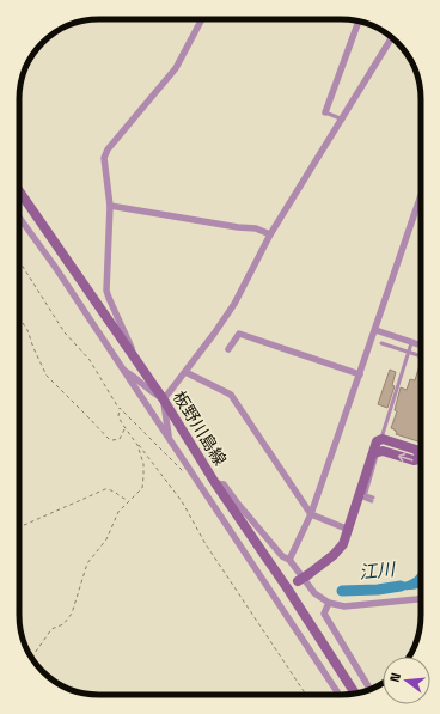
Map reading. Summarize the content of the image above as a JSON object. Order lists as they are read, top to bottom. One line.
{"streets":{"main road":["板野川島線"]},"water":["江川"],"north":"left"}
